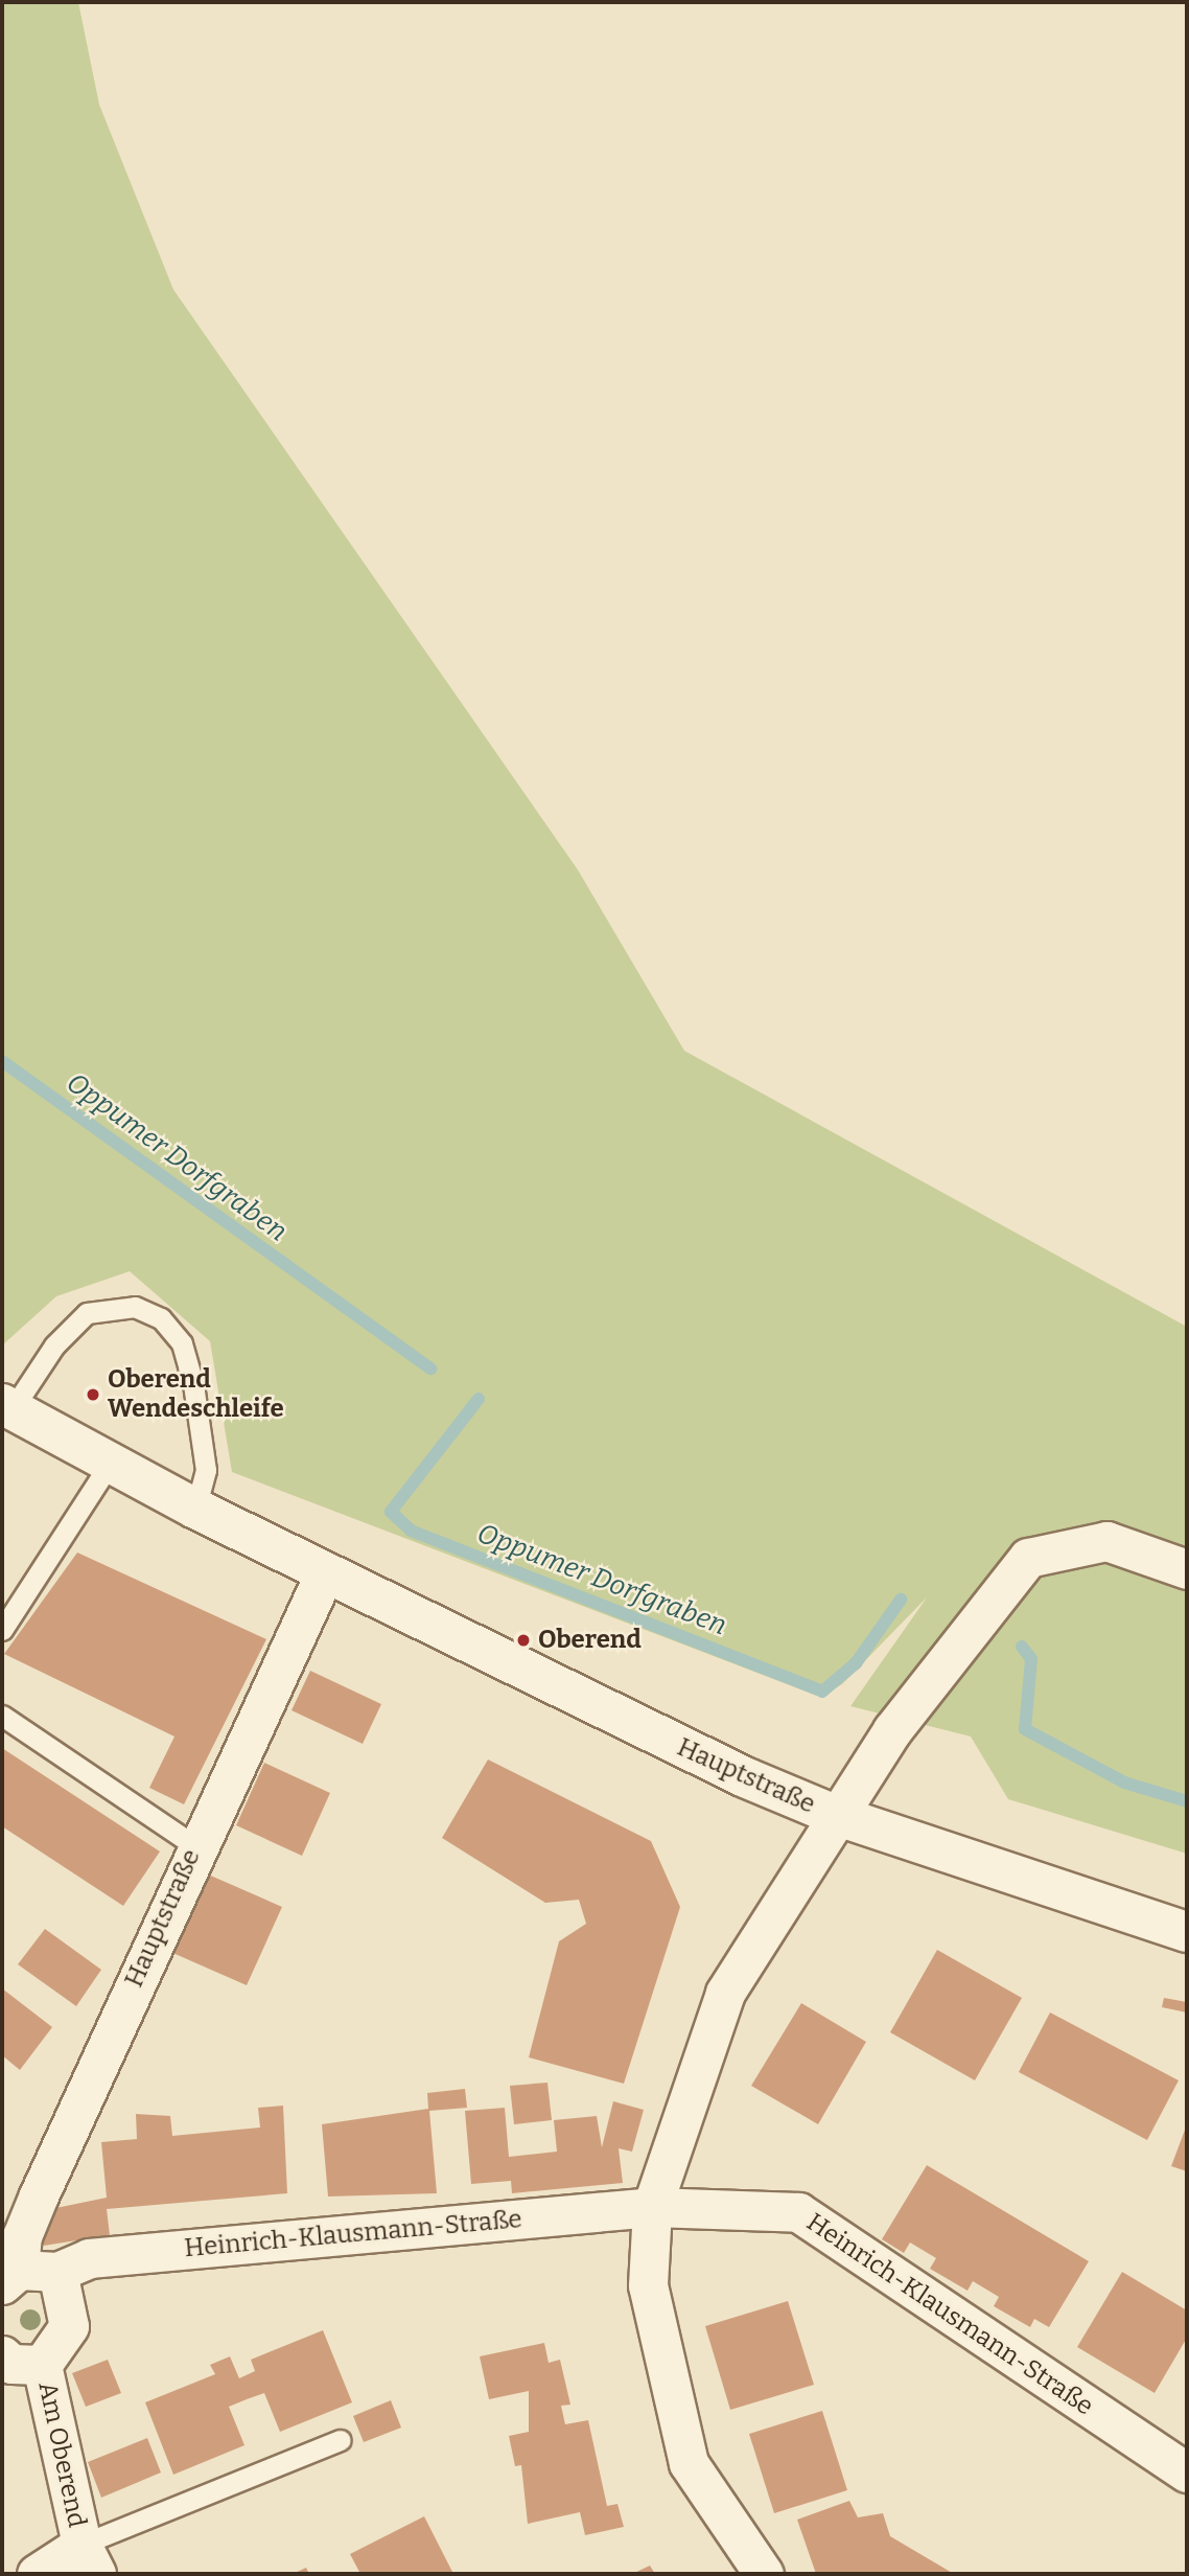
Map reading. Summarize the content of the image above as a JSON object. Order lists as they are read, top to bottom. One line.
{"streets":{"main road":["Hauptstraße"],"street":["Heinrich-Klausmann-Straße","Am Oberend"]},"crossings":[["Heinrich-Klausmann-Straße","Am Oberend"]],"water":["Oppumer Dorfgraben"],"places":["Oberend Wendeschleife","Oberend"]}
